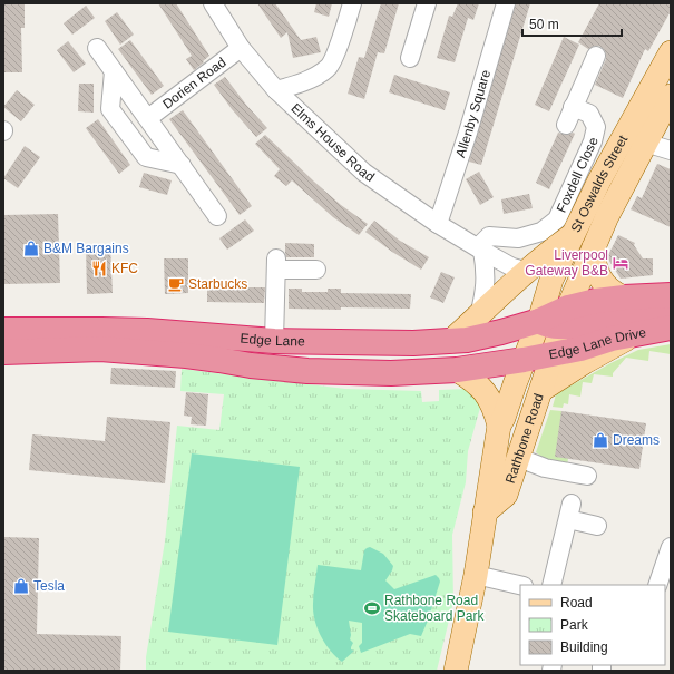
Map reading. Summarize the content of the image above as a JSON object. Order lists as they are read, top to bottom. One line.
{"streets":{"highway":["Edge Lane","Edge Lane Drive"],"main road":["St Oswalds Street","Rathbone Road"],"street":["Dorien Road","Allenby Square","Elms House Road","Foxdell Close"]},"crossings":[["Dorien Road","Elms House Road"],["Allenby Square","Elms House Road"],["Elms House Road","Foxdell Close"],["St Oswalds Street","Edge Lane"],["St Oswalds Street","Rathbone Road"],["Edge Lane","Edge Lane Drive"],["Edge Lane","Rathbone Road"],["Edge Lane Drive","Rathbone Road"]],"places":{"shop":["B&M Bargains","Dreams","Tesla"],"hotel":["Liverpool Gateway B&B"],"restaurant":["KFC"],"cafe":["Starbucks"],"sports":["Rathbone Road Skateboard Park"]},"legend":["Road","Park","Building"],"scale_bar":"50 m"}
